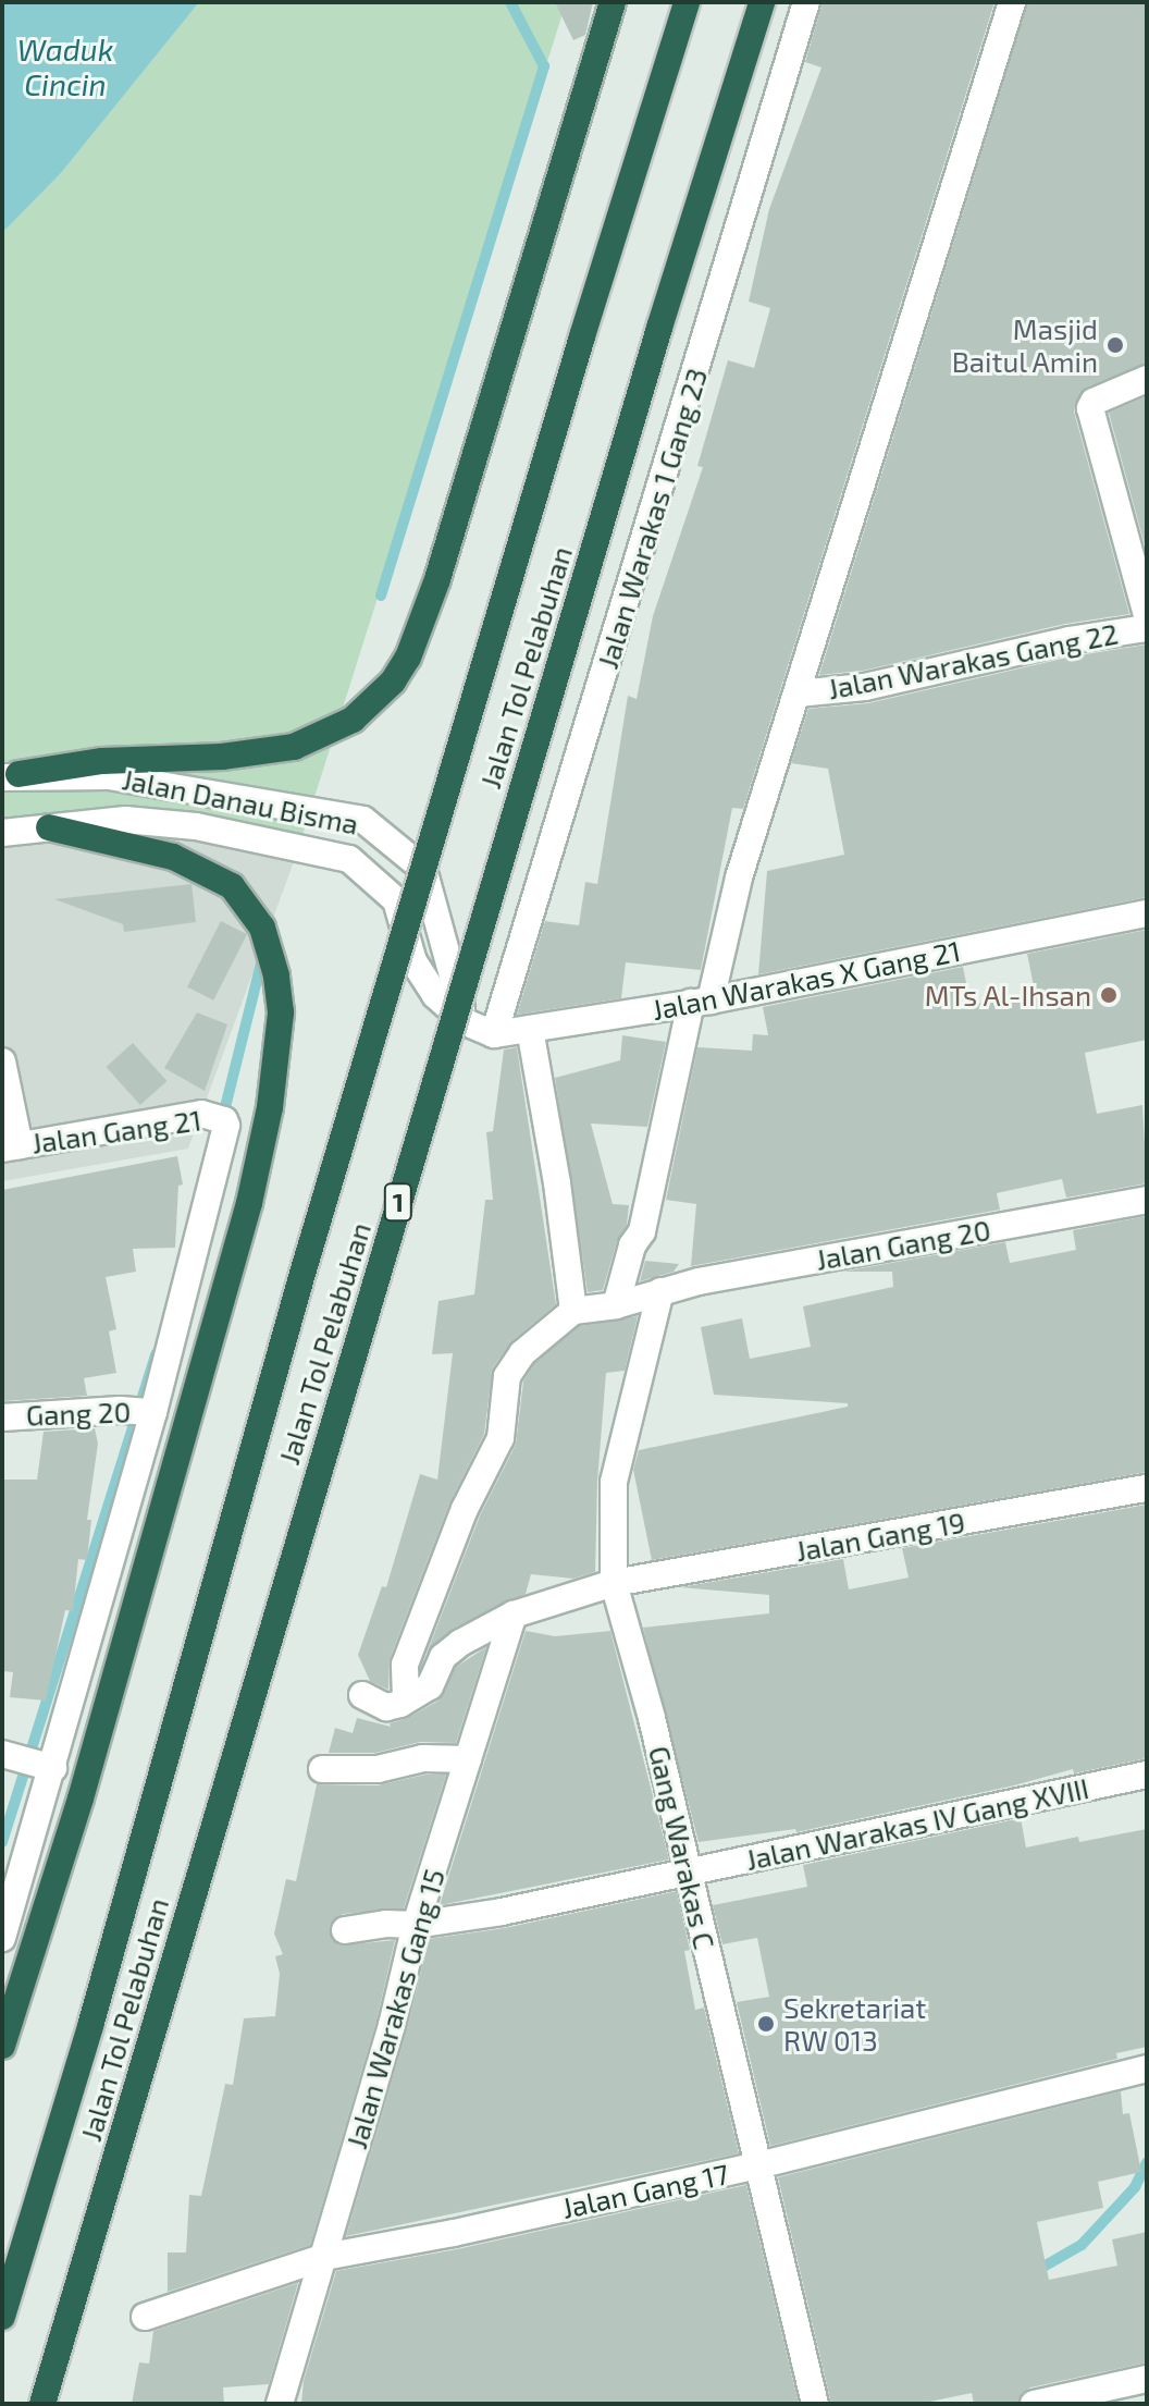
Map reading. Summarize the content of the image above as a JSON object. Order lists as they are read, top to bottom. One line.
{"streets":{"highway":["Jalan Tol Pelabuhan","1"],"street":["Jalan Warakas 1 Gang 23","Jalan Warakas Gang 22","Jalan Danau Bisma","Jalan Warakas X Gang 21","Jalan Gang 21","Jalan Gang 20","Gang 20","Jalan Gang 19","Jalan Warakas IV Gang XVIII","Gang Warakas C","Jalan Warakas Gang 15","Jalan Gang 17"]},"crossings":[["Jalan Warakas 1 Gang 23","Jalan Warakas X Gang 21"],["Jalan Gang 21","Gang 20"],["Jalan Gang 20","Gang Warakas C"],["Jalan Gang 19","Gang Warakas C"],["Jalan Gang 19","Jalan Warakas Gang 15"],["Jalan Warakas IV Gang XVIII","Gang Warakas C"],["Jalan Warakas IV Gang XVIII","Jalan Warakas Gang 15"],["Gang Warakas C","Jalan Gang 17"],["Jalan Warakas Gang 15","Jalan Gang 17"]],"water":["Waduk Cincin"],"places":["Masjid Baitul Amin","MTs Al-Ihsan","Sekretariat RW 013"]}
